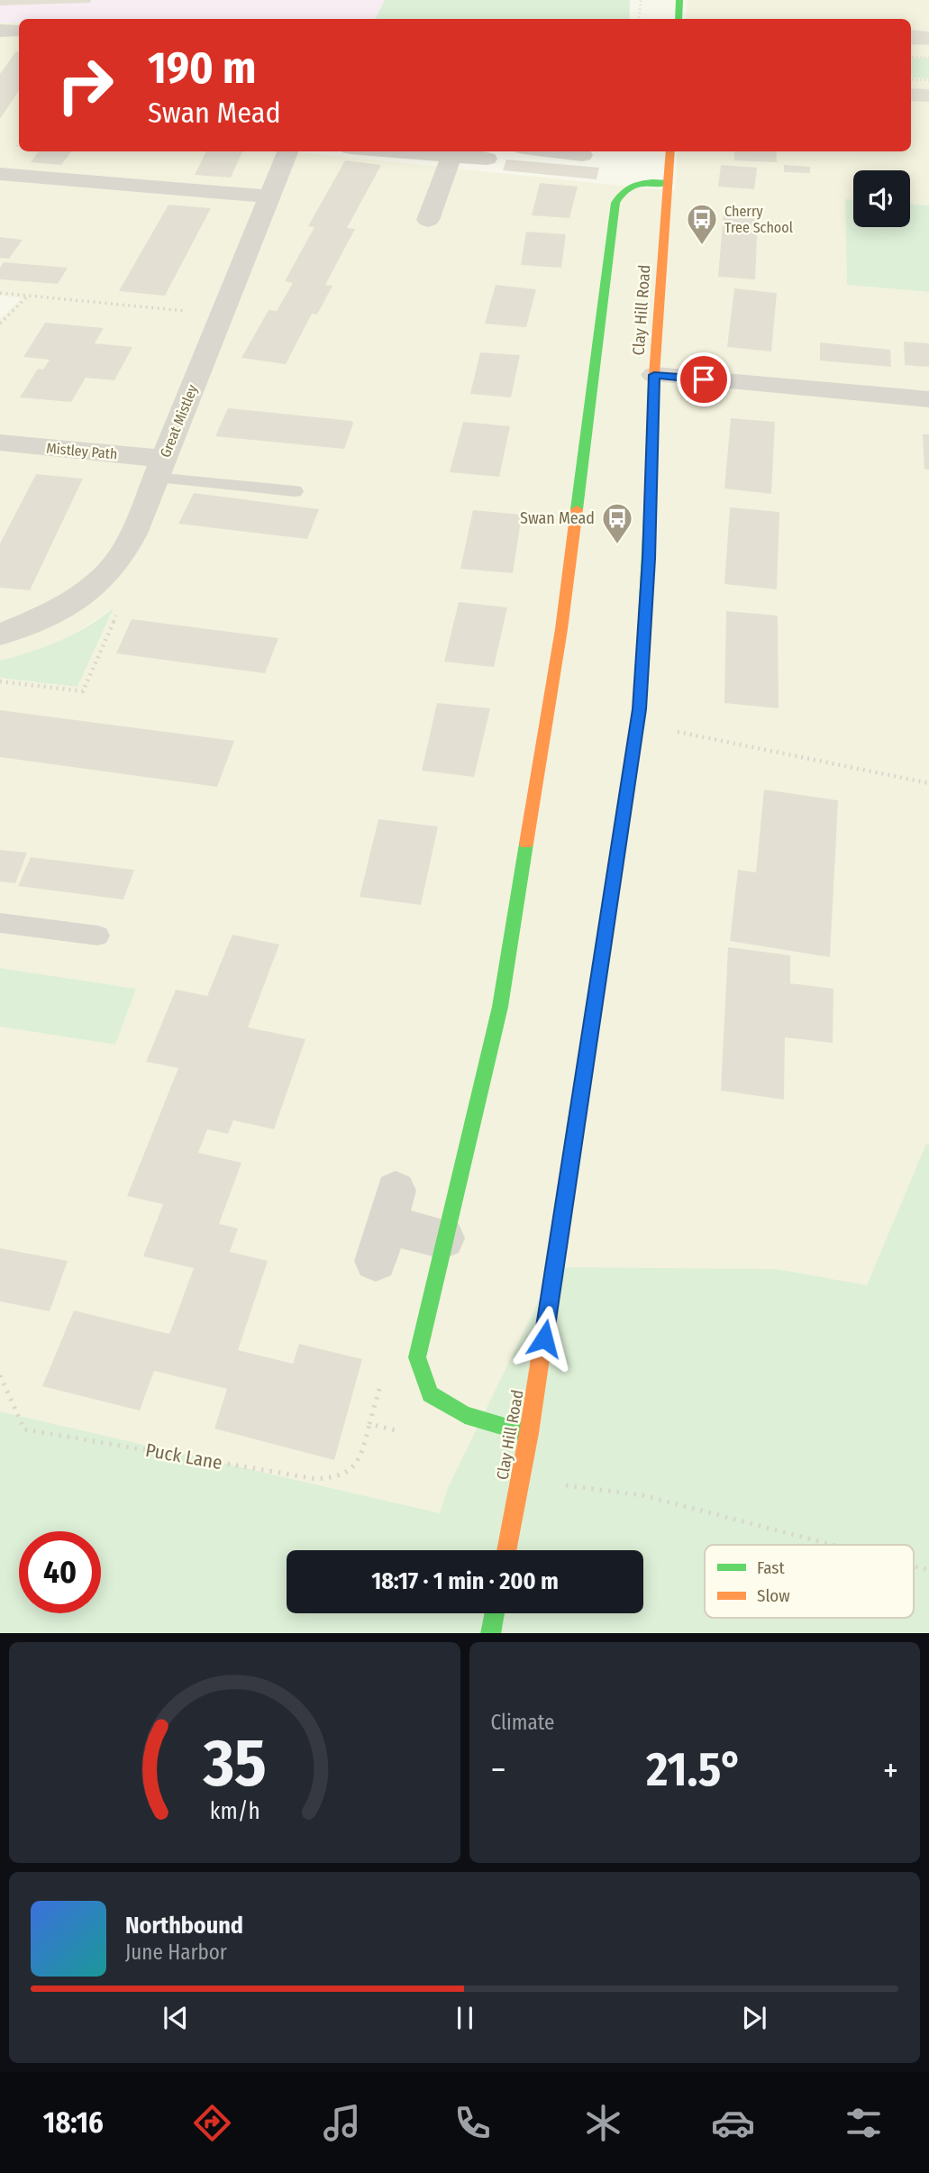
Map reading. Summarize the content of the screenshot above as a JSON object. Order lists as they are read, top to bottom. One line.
{"streets":{"street":["Clay Hill Road","Great Mistley","Mistley Path"],"path":["Puck Lane"]},"crossings":[["Great Mistley","Mistley Path"]],"places":{"bus stop":["Cherry Tree School","Swan Mead"]},"legend":["Fast","Slow"],"page":{"turn":["190 m","Swan Mead"],"limit":"40","trip":"18:17 · 1 min · 200 m","tile":"Climate","heat":["−","21.5°","+"],"song":["Northbound","June Harbor"],"tabs":"18:16","gauge":["35","km/h"]}}
